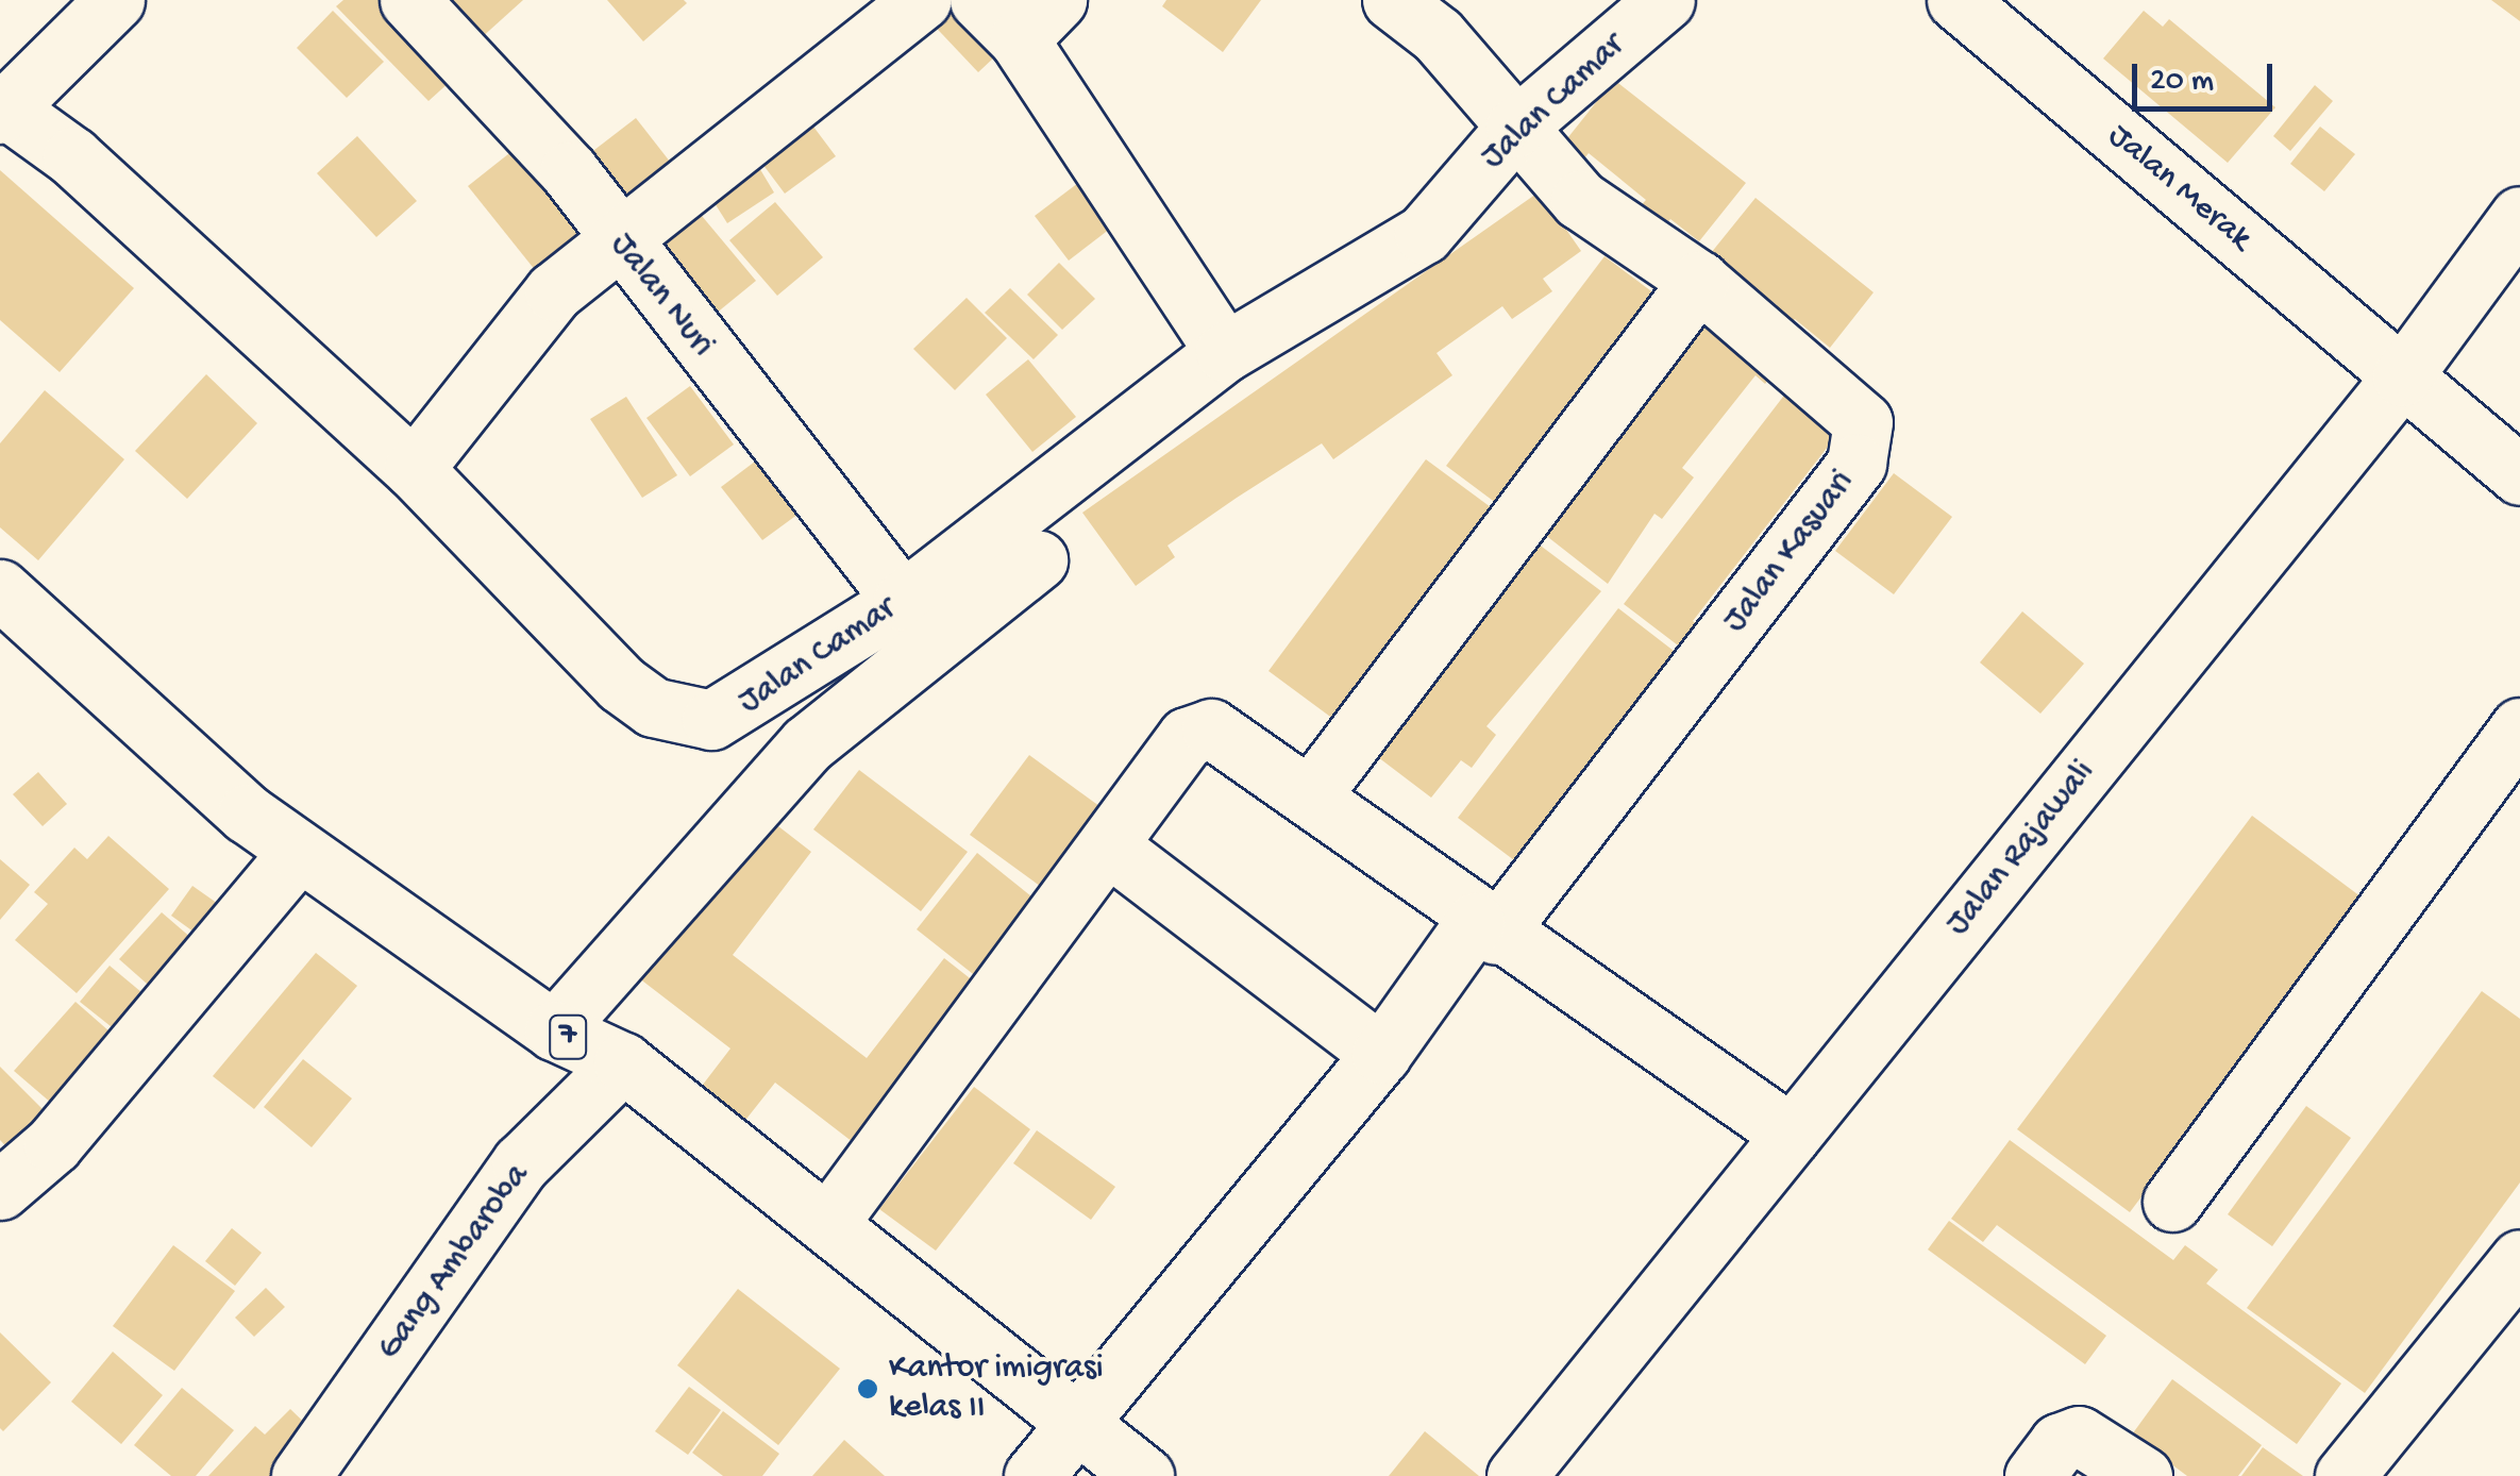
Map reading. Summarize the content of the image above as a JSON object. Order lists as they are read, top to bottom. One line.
{"streets":{"main road":["Jalan Camar","Jalan Merak","Jalan Nuri","Jalan Kasuari","Jalan Rajawali","7","Gang Ambaroba"]},"crossings":[["Jalan Camar","Jalan Nuri"],["Jalan Camar","Jalan Kasuari"],["Jalan Merak","Jalan Rajawali"],["7","Gang Ambaroba"]],"places":["Kantor imigrasi kelas II"],"scale_bar":"20 m"}
